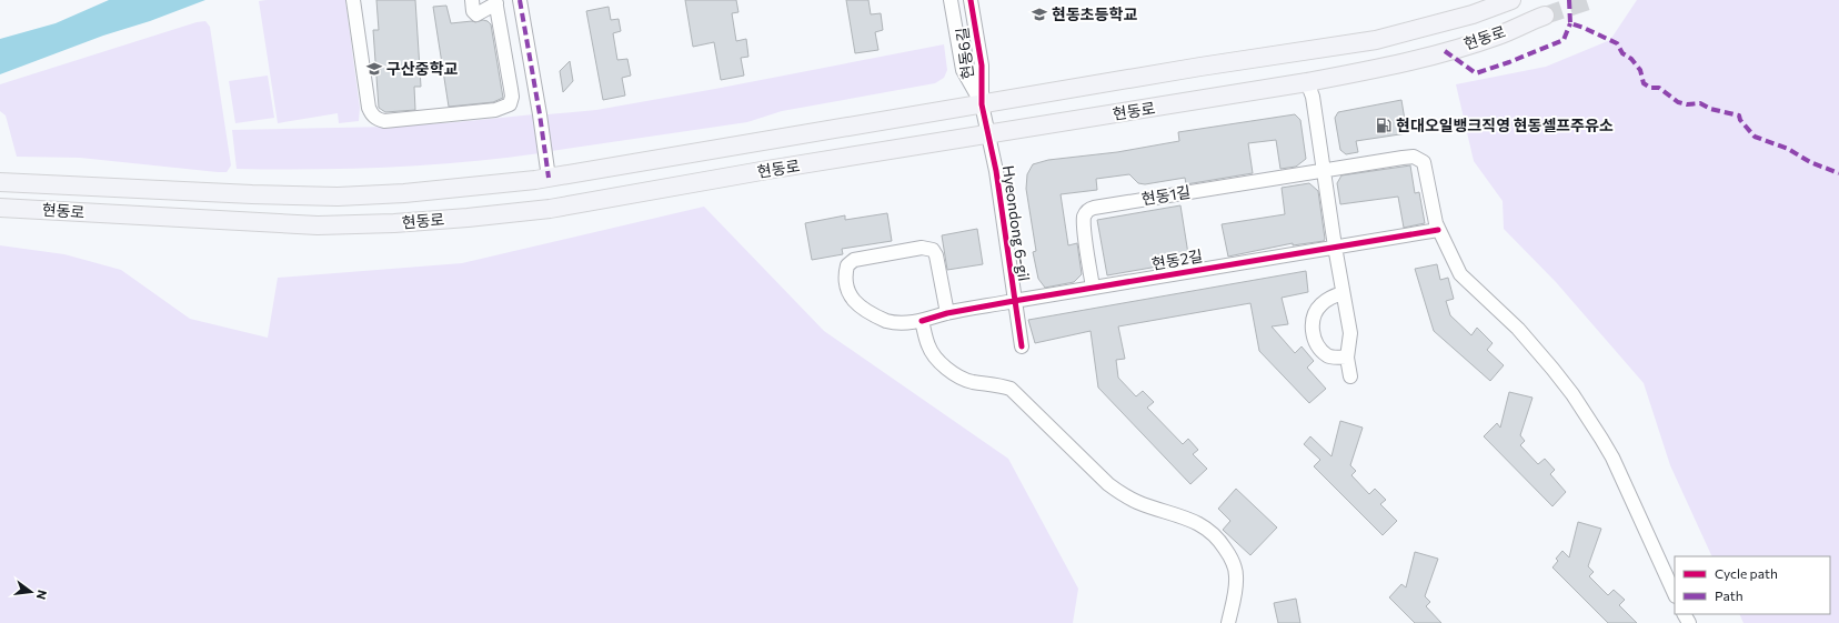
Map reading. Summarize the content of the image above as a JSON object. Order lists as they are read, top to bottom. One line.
{"streets":{"main road":["현동로"],"street":["현동6길","현동1길","Hyeondong 6-gil","현동2길"]},"crossings":[["현동로","현동6길"],["현동로","Hyeondong 6-gil"],["현동6길","Hyeondong 6-gil"],["현동1길","현동2길"],["Hyeondong 6-gil","현동2길"]],"places":{"school or university":["현동초등학교","구산중학교"],"fuel station":["현대오일뱅크직영 현동셀프주유소"]},"legend":["Cycle path","Path"],"north":"right"}
